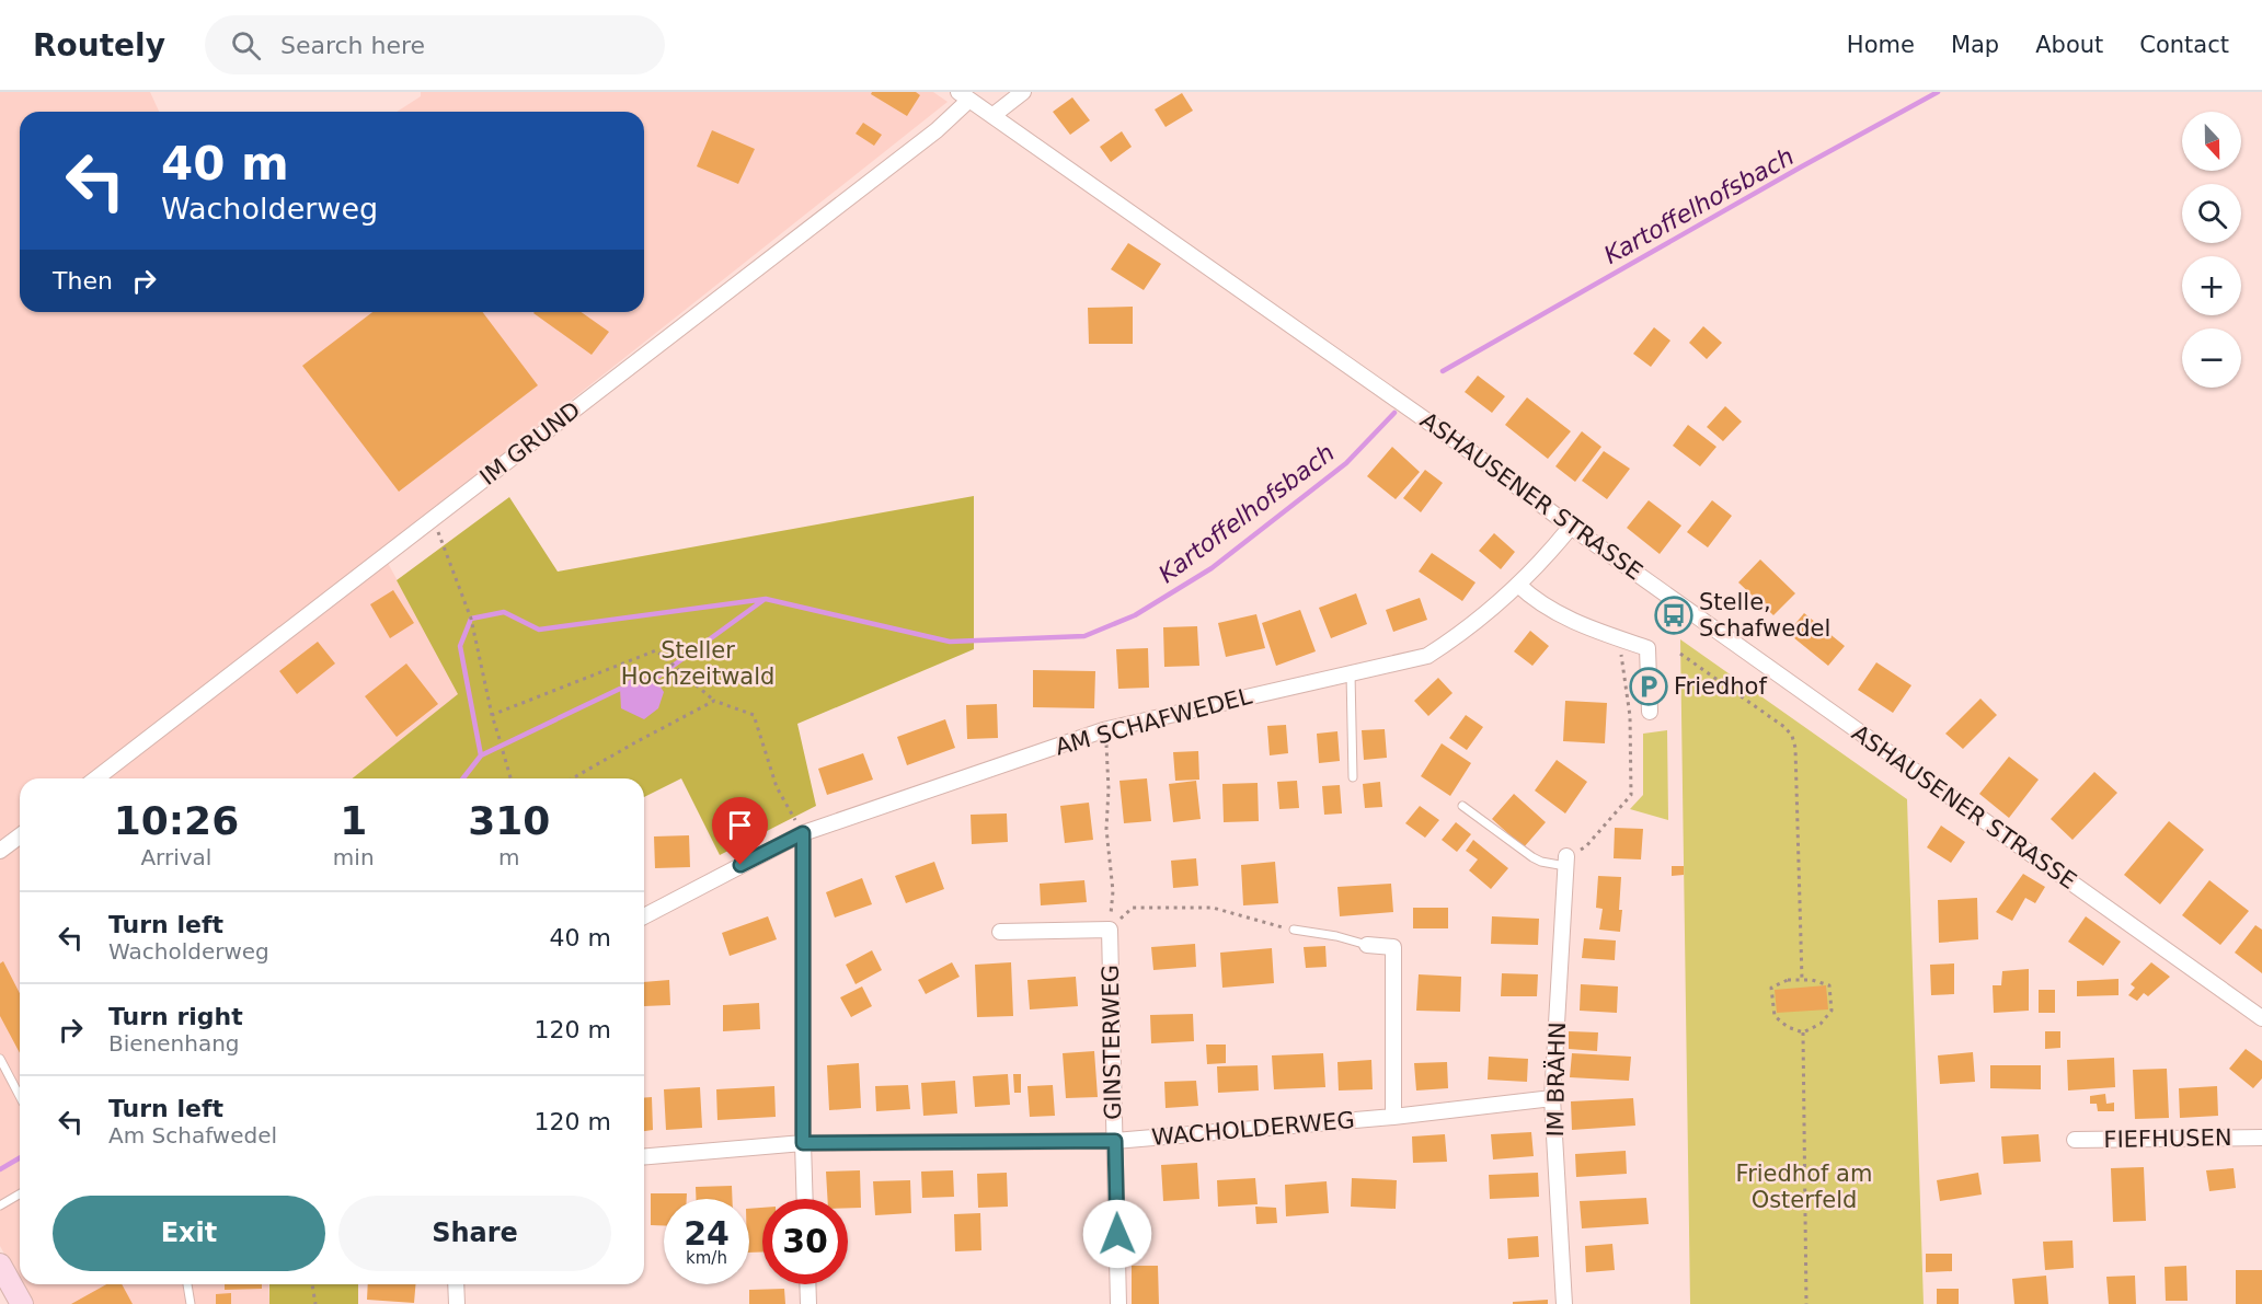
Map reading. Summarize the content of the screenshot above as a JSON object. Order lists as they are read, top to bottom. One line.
{"streets":{"street":["IM GRUND","ASHAUSENER STRASSE","AM SCHAFWEDEL","GINSTERWEG","IM BRÄHN","WACHOLDERWEG","FIEFHUSEN"]},"crossings":[["IM GRUND","ASHAUSENER STRASSE"],["ASHAUSENER STRASSE","AM SCHAFWEDEL"],["GINSTERWEG","WACHOLDERWEG"],["IM BRÄHN","WACHOLDERWEG"]],"water":["Kartoffelhofsbach"],"parks":["Steller Hochzeitwald","Friedhof am Osterfeld"],"places":{"bus stop":["Stelle, Schafwedel"],"parking":["Friedhof"]},"north":"bottom","page":{"header":"Routely","search":"Search here","nav":["Home","Map","About","Contact"],"map_buttons":["+","−"],"turn":["40 m","Wacholderweg"],"then":"Then","eta":["10:26","Arrival","1","min","310","m"],"list":[{"name":"Turn left","note":"Wacholderweg","value":"40 m"},{"name":"Turn right","note":"Bienenhang","value":"120 m"},{"name":"Turn left","note":"Am Schafwedel","value":"120 m"}],"buttons":["Exit","Share"],"speed":"24 km/h","limit":"30"}}
